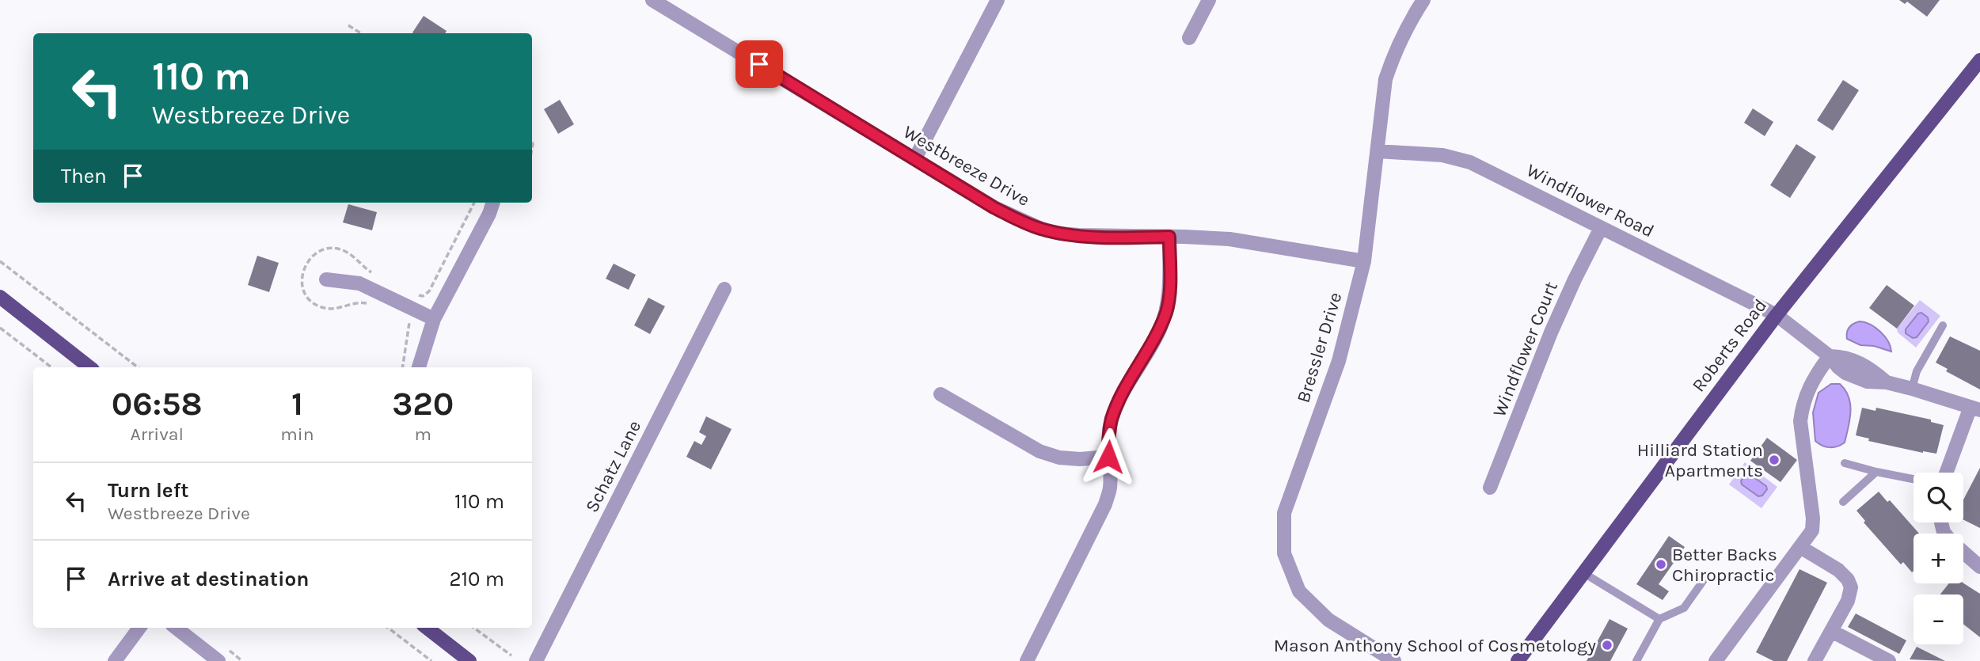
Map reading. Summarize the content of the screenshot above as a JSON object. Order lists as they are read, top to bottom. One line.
{"streets":{"main road":["Roberts Road"],"street":["Westbreeze Drive","Windflower Road","Bressler Drive","Windflower Court","Schatz Lane"]},"crossings":[["Westbreeze Drive","Bressler Drive"],["Windflower Road","Roberts Road"],["Windflower Road","Bressler Drive"],["Windflower Road","Windflower Court"]],"places":["Hilliard Station Apartments","Better Backs Chiropractic","Mason Anthony School of Cosmetology"],"page":{"turn":["110 m","Westbreeze Drive"],"then":"Then","eta":["06:58","Arrival","1","min","320","m"],"list":[{"name":"Turn left","note":"Westbreeze Drive","value":"110 m"},{"name":"Arrive at destination","value":"210 m"}],"map_buttons":["+","−"]}}
